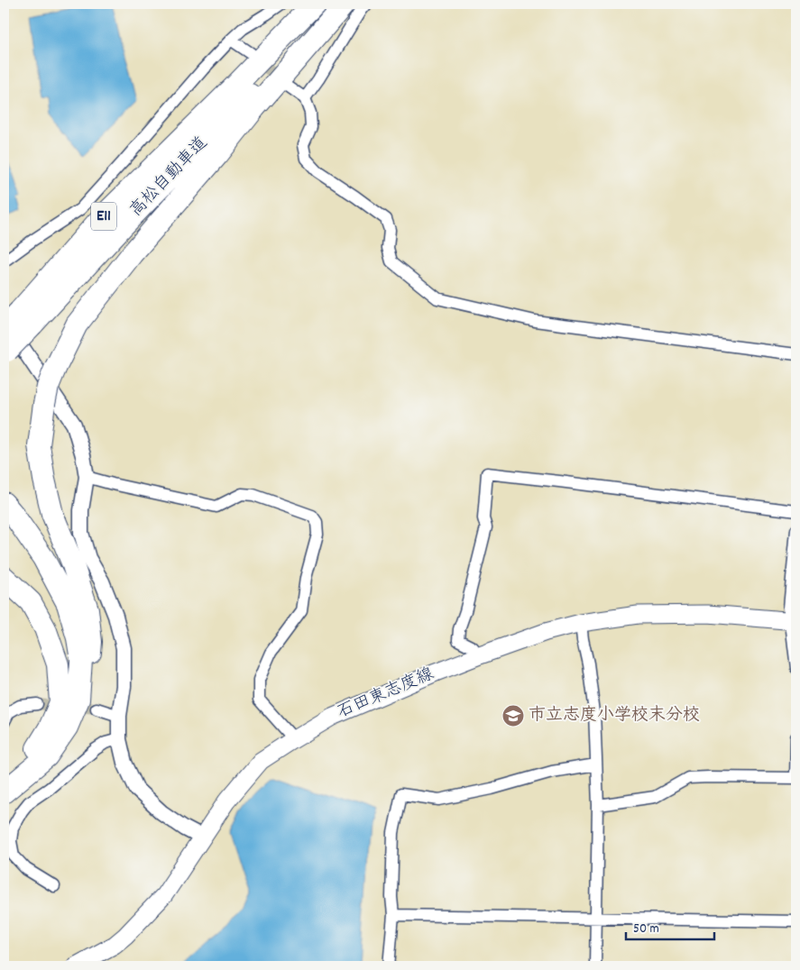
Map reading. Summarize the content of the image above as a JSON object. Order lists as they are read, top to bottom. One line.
{"streets":{"highway":["高松自動車道","E11"],"main road":["石田東志度線"]},"places":{"school or university":["市立志度小学校末分校"]},"scale_bar":"50 m"}
